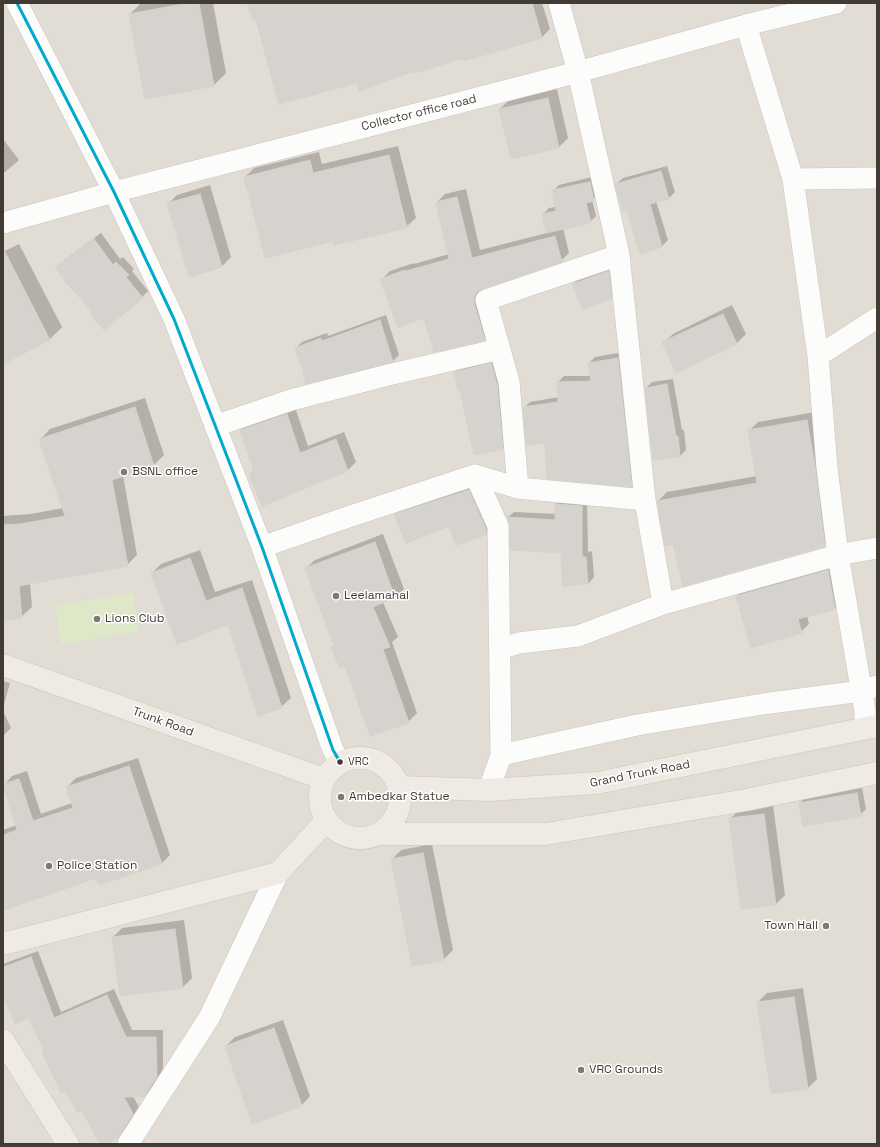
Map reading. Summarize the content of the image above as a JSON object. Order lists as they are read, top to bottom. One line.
{"streets":{"main road":["Trunk Road","Grand Trunk Road"],"street":["Collector office road"]},"crossings":[["Trunk Road","Grand Trunk Road"]],"places":["BSNL office","Leelamahal","Lions Club","VRC","Ambedkar Statue","Police Station","Town Hall","VRC Grounds"]}
